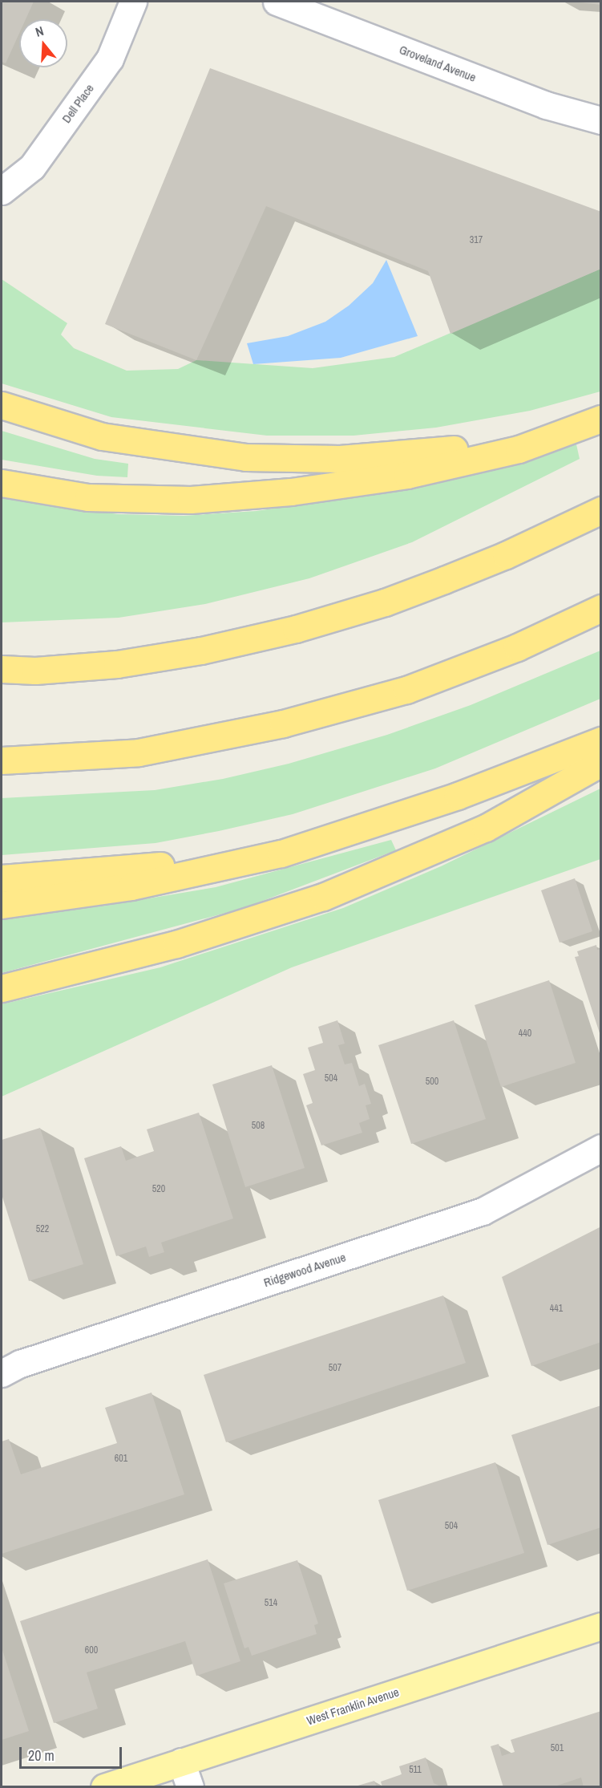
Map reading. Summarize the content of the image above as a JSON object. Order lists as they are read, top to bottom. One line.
{"streets":{"main road":["West Franklin Avenue"],"street":["Groveland Avenue","Dell Place","Ridgewood Avenue"]},"house_numbers":["317","440","504","500","508","520","522","441","507","601","504","514","600","501","511"],"scale_bar":"20 m","north":"top"}
